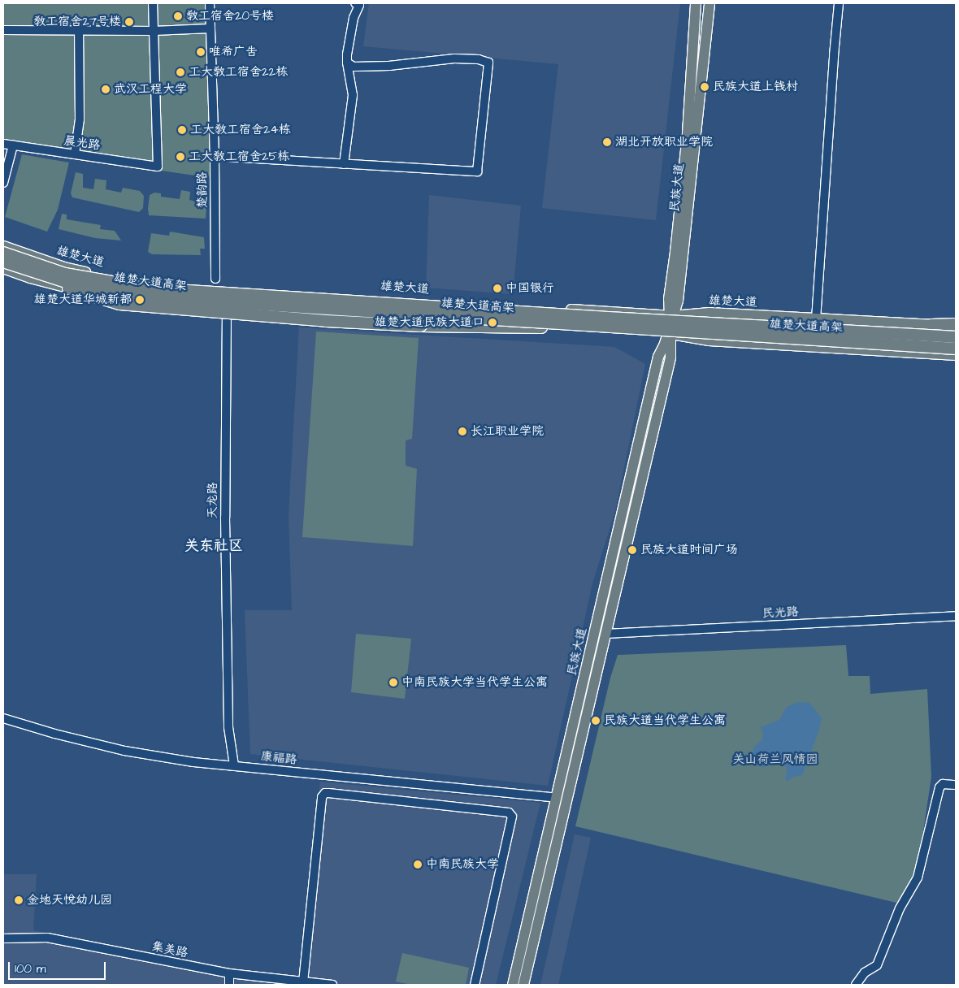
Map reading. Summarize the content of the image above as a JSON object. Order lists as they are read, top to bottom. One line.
{"streets":{"highway":["雄楚大道高架"],"main road":["民族大道","雄楚大道"],"street":["晨光路","楚韵路","天龙路","民光路","康福路","集美路"]},"crossings":[["民族大道","雄楚大道"],["民族大道","民光路"],["民族大道","康福路"],["雄楚大道","天龙路"],["天龙路","康福路"]],"districts":["关东社区"],"parks":["关山荷兰风情园"],"places":["教工宿舍20号楼","教工宿舍27号楼","唯希广告","工大教工宿舍22栋","民族大道上钱村","武汉工程大学","工大教工宿舍24栋","湖北开放职业学院","工大教工宿舍25栋","中国银行","雄楚大道华城新都","雄楚大道民族大道口","长江职业学院","民族大道时间广场","中南民族大学当代学生公寓","民族大道当代学生公寓","中南民族大学","金地天悦幼儿园"],"scale_bar":"100 m"}
